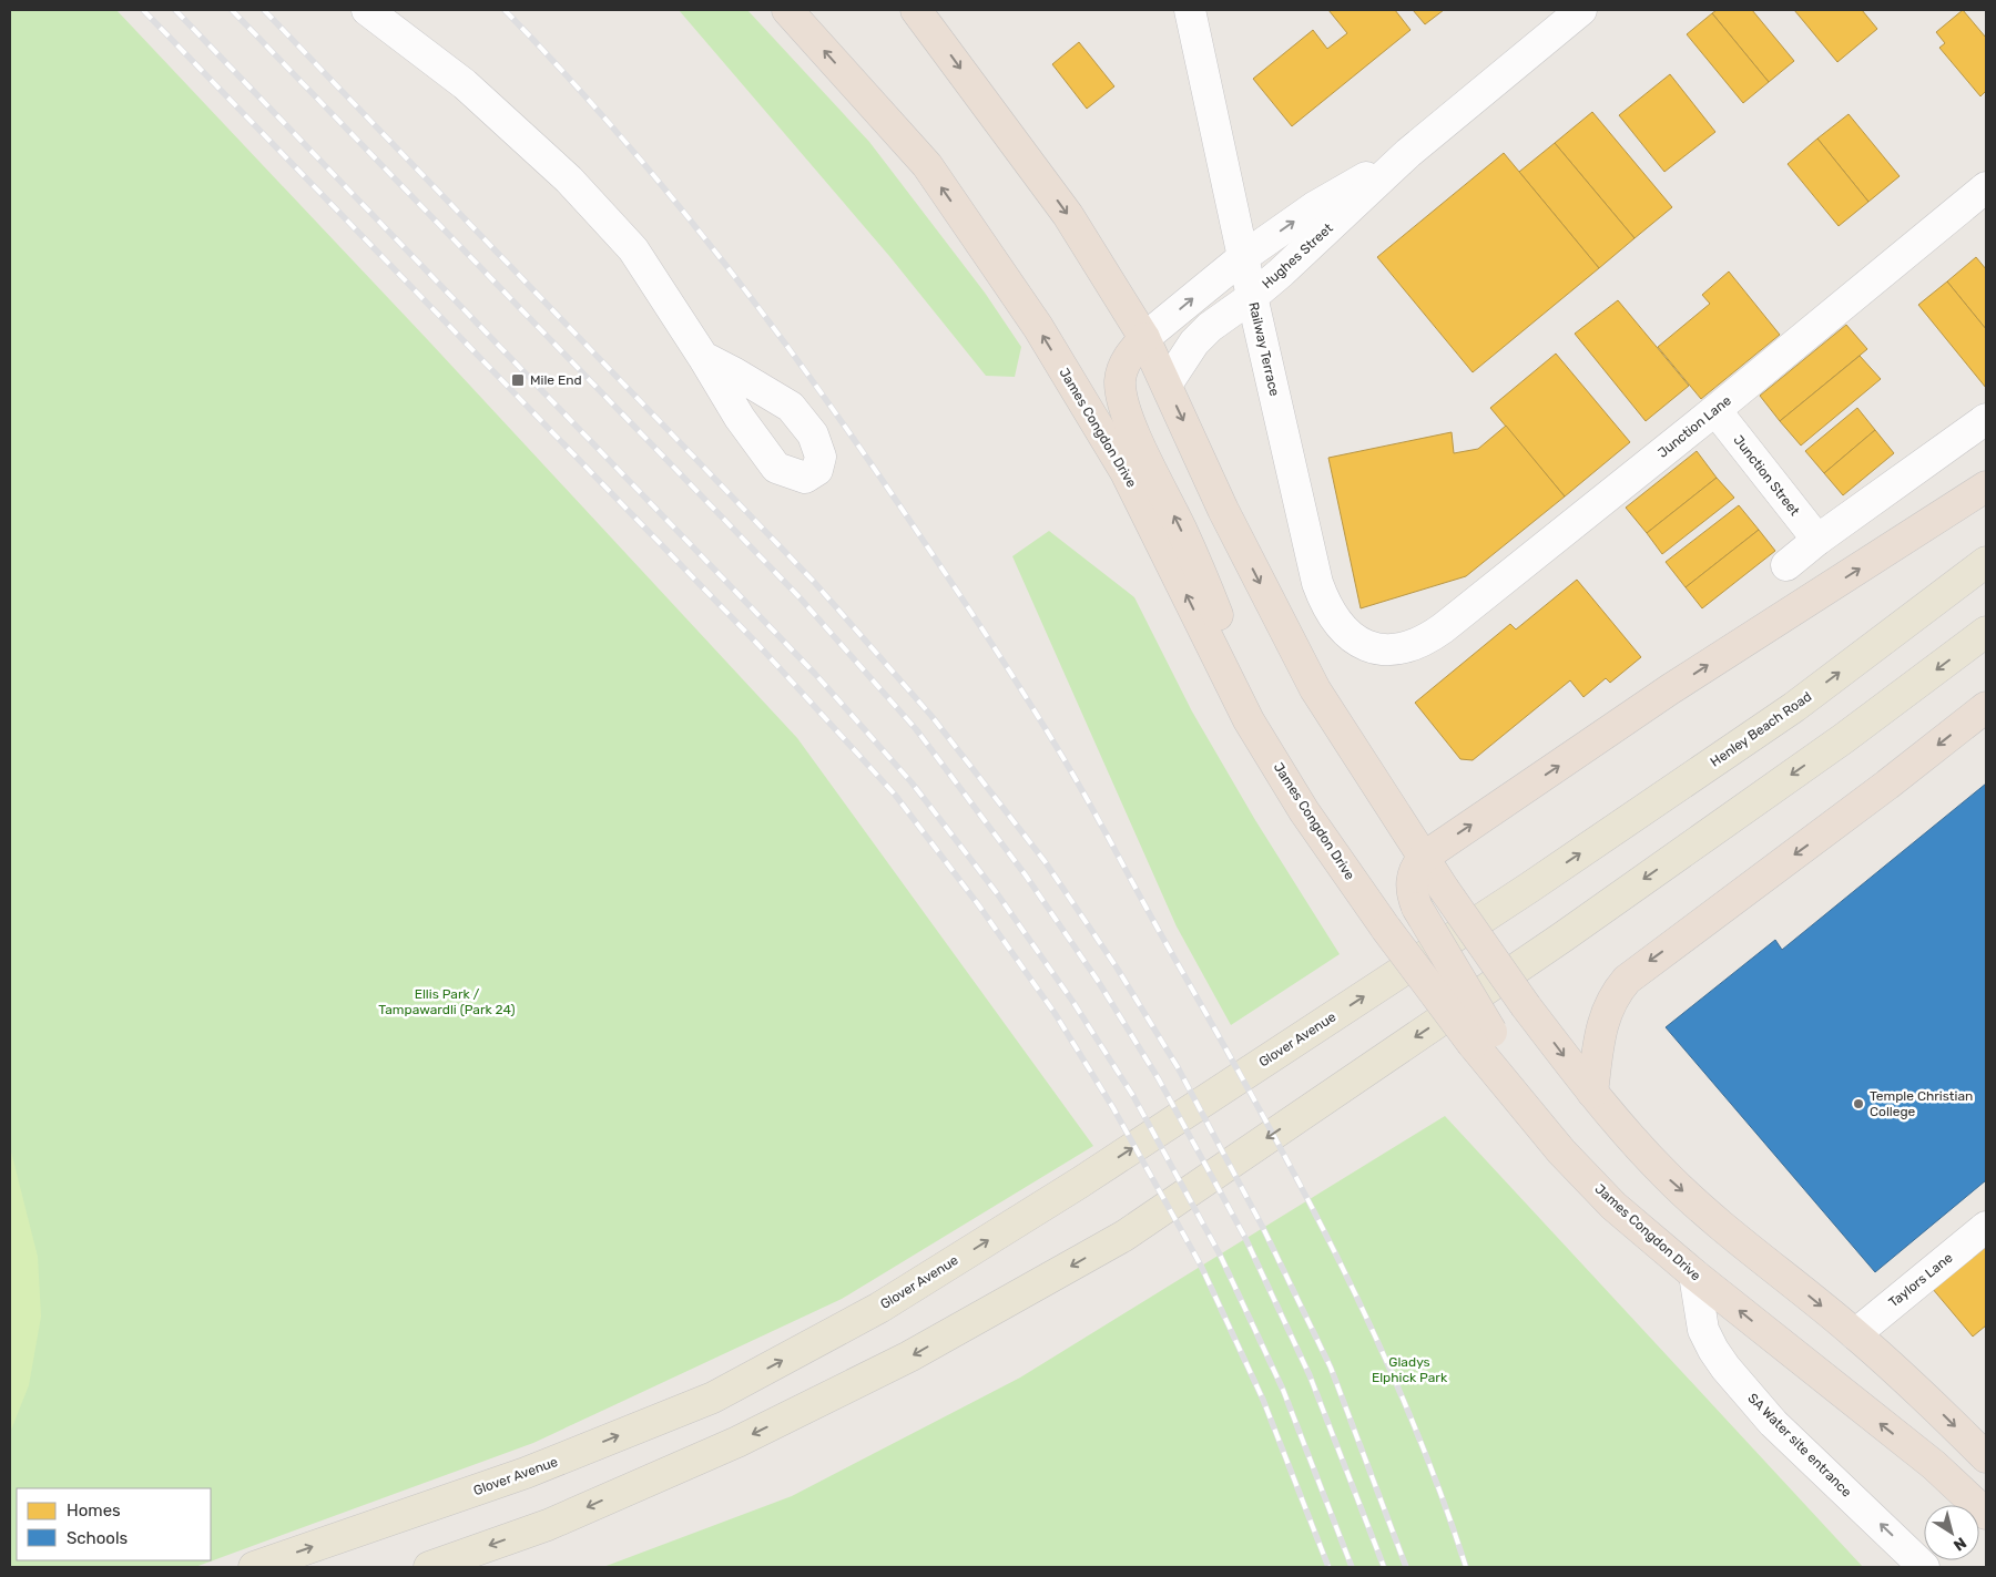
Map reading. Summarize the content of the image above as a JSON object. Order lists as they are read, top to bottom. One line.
{"streets":{"highway":["James Congdon Drive"],"main road":["Henley Beach Road","Glover Avenue"],"street":["Hughes Street","Railway Terrace","Junction Lane","Junction Street","Taylors Lane","SA Water site entrance"]},"crossings":[["Hughes Street","Railway Terrace"],["Railway Terrace","Junction Lane"],["Junction Lane","Junction Street"],["James Congdon Drive","SA Water site entrance"],["Henley Beach Road","Glover Avenue"]],"one_way":["SA Water site entrance"],"parks":["Ellis Park / Tampawardli (Park 24)","Gladys Elphick Park"],"places":{"transit":["Mile End"],"other":["Temple Christian College"]},"legend":["Homes","Schools"],"north":"bottom right"}
